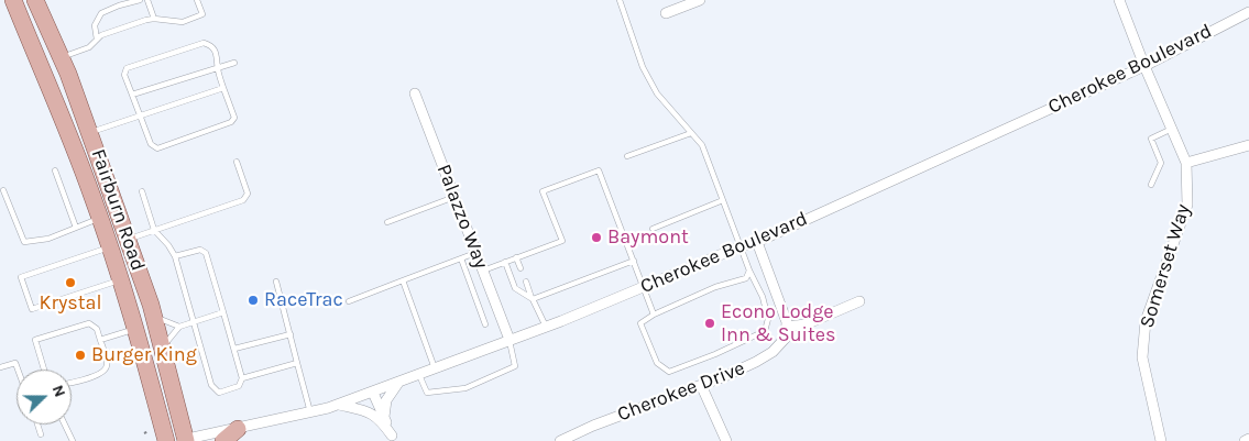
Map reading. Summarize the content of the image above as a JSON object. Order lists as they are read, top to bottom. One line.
{"streets":{"main road":["Fairburn Road"],"street":["Cherokee Boulevard","Palazzo Way","Somerset Way","Cherokee Drive"]},"crossings":[["Cherokee Boulevard","Fairburn Road"],["Cherokee Boulevard","Palazzo Way"],["Cherokee Boulevard","Somerset Way"]],"places":["Baymont","Krystal","RaceTrac","Econo Lodge Inn & Suites","Burger King"],"north":"right"}
